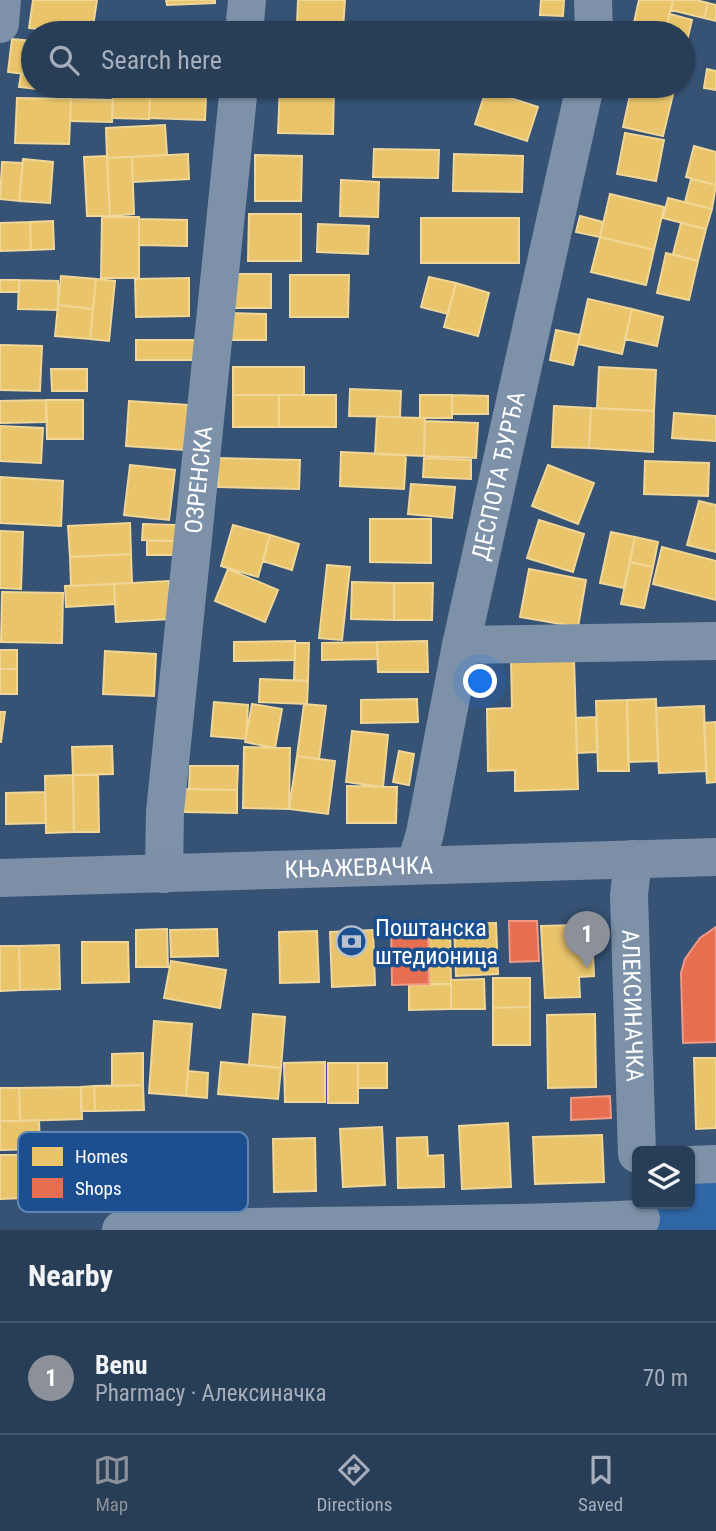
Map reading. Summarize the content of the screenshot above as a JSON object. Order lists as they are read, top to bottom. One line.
{"streets":{"main road":["КЊАЖЕВАЧКА"],"street":["ДЕСПОТА ЂУРЂА","ОЗРЕНСКА","АЛЕКСИНАЧКА"]},"crossings":[["ДЕСПОТА ЂУРЂА","КЊАЖЕВАЧКА"],["ОЗРЕНСКА","КЊАЖЕВАЧКА"],["КЊАЖЕВАЧКА","АЛЕКСИНАЧКА"]],"places":{"bank":["Поштанска штедионица"]},"legend":["Homes","Shops"],"page":{"search":"Search here","pins":"1","heading":"Nearby","list":[{"mark":"1","name":"Benu","note":"Pharmacy · Алексиначка","value":"70 m"}],"nav":["Map","Directions","Saved"]}}
